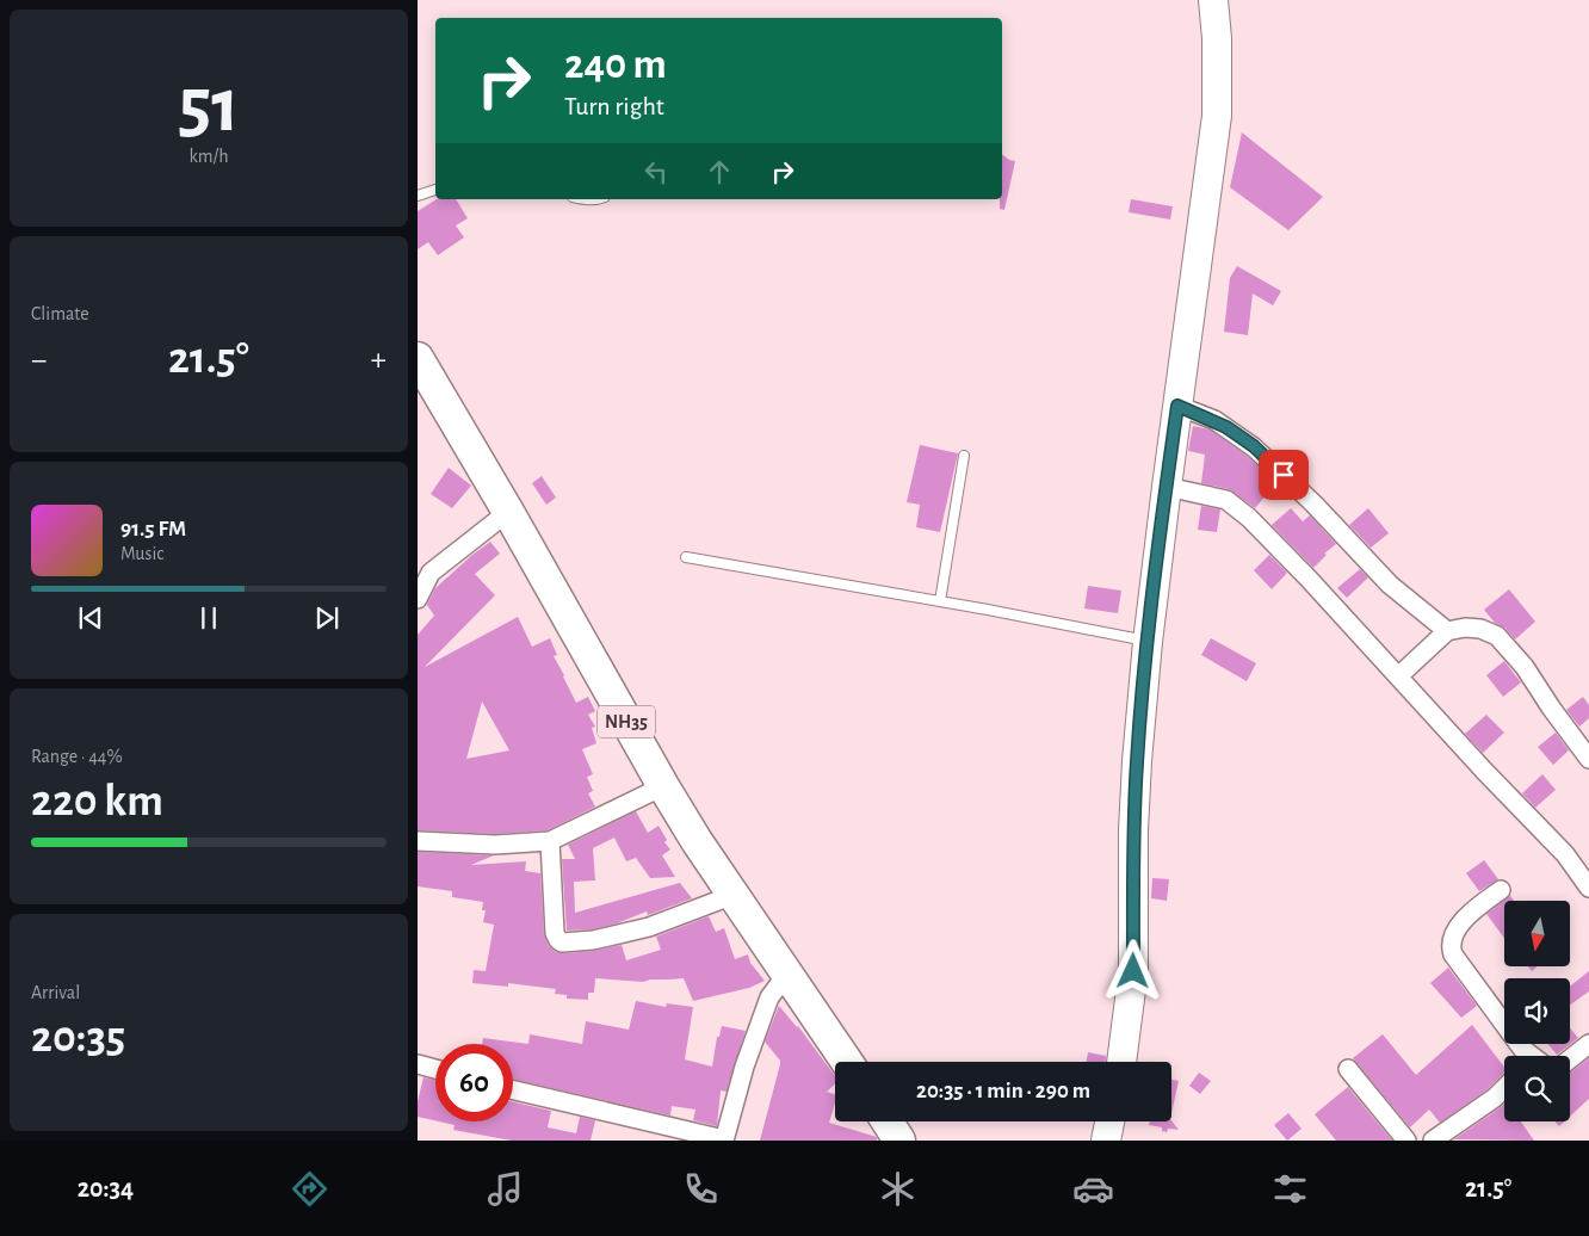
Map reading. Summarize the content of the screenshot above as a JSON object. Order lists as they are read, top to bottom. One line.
{"streets":{"highway":["NH35"]},"north":"bottom","page":{"tile":[["51","km/h"],"Climate",["Range · 44%","220 km"],["Arrival","20:35"]],"turn":["240 m","Turn right"],"heat":["−","21.5°","+"],"song":["91.5 FM","Music"],"limit":"60","trip":"20:35 · 1 min · 290 m","tabs":["20:34","21.5°"]}}
